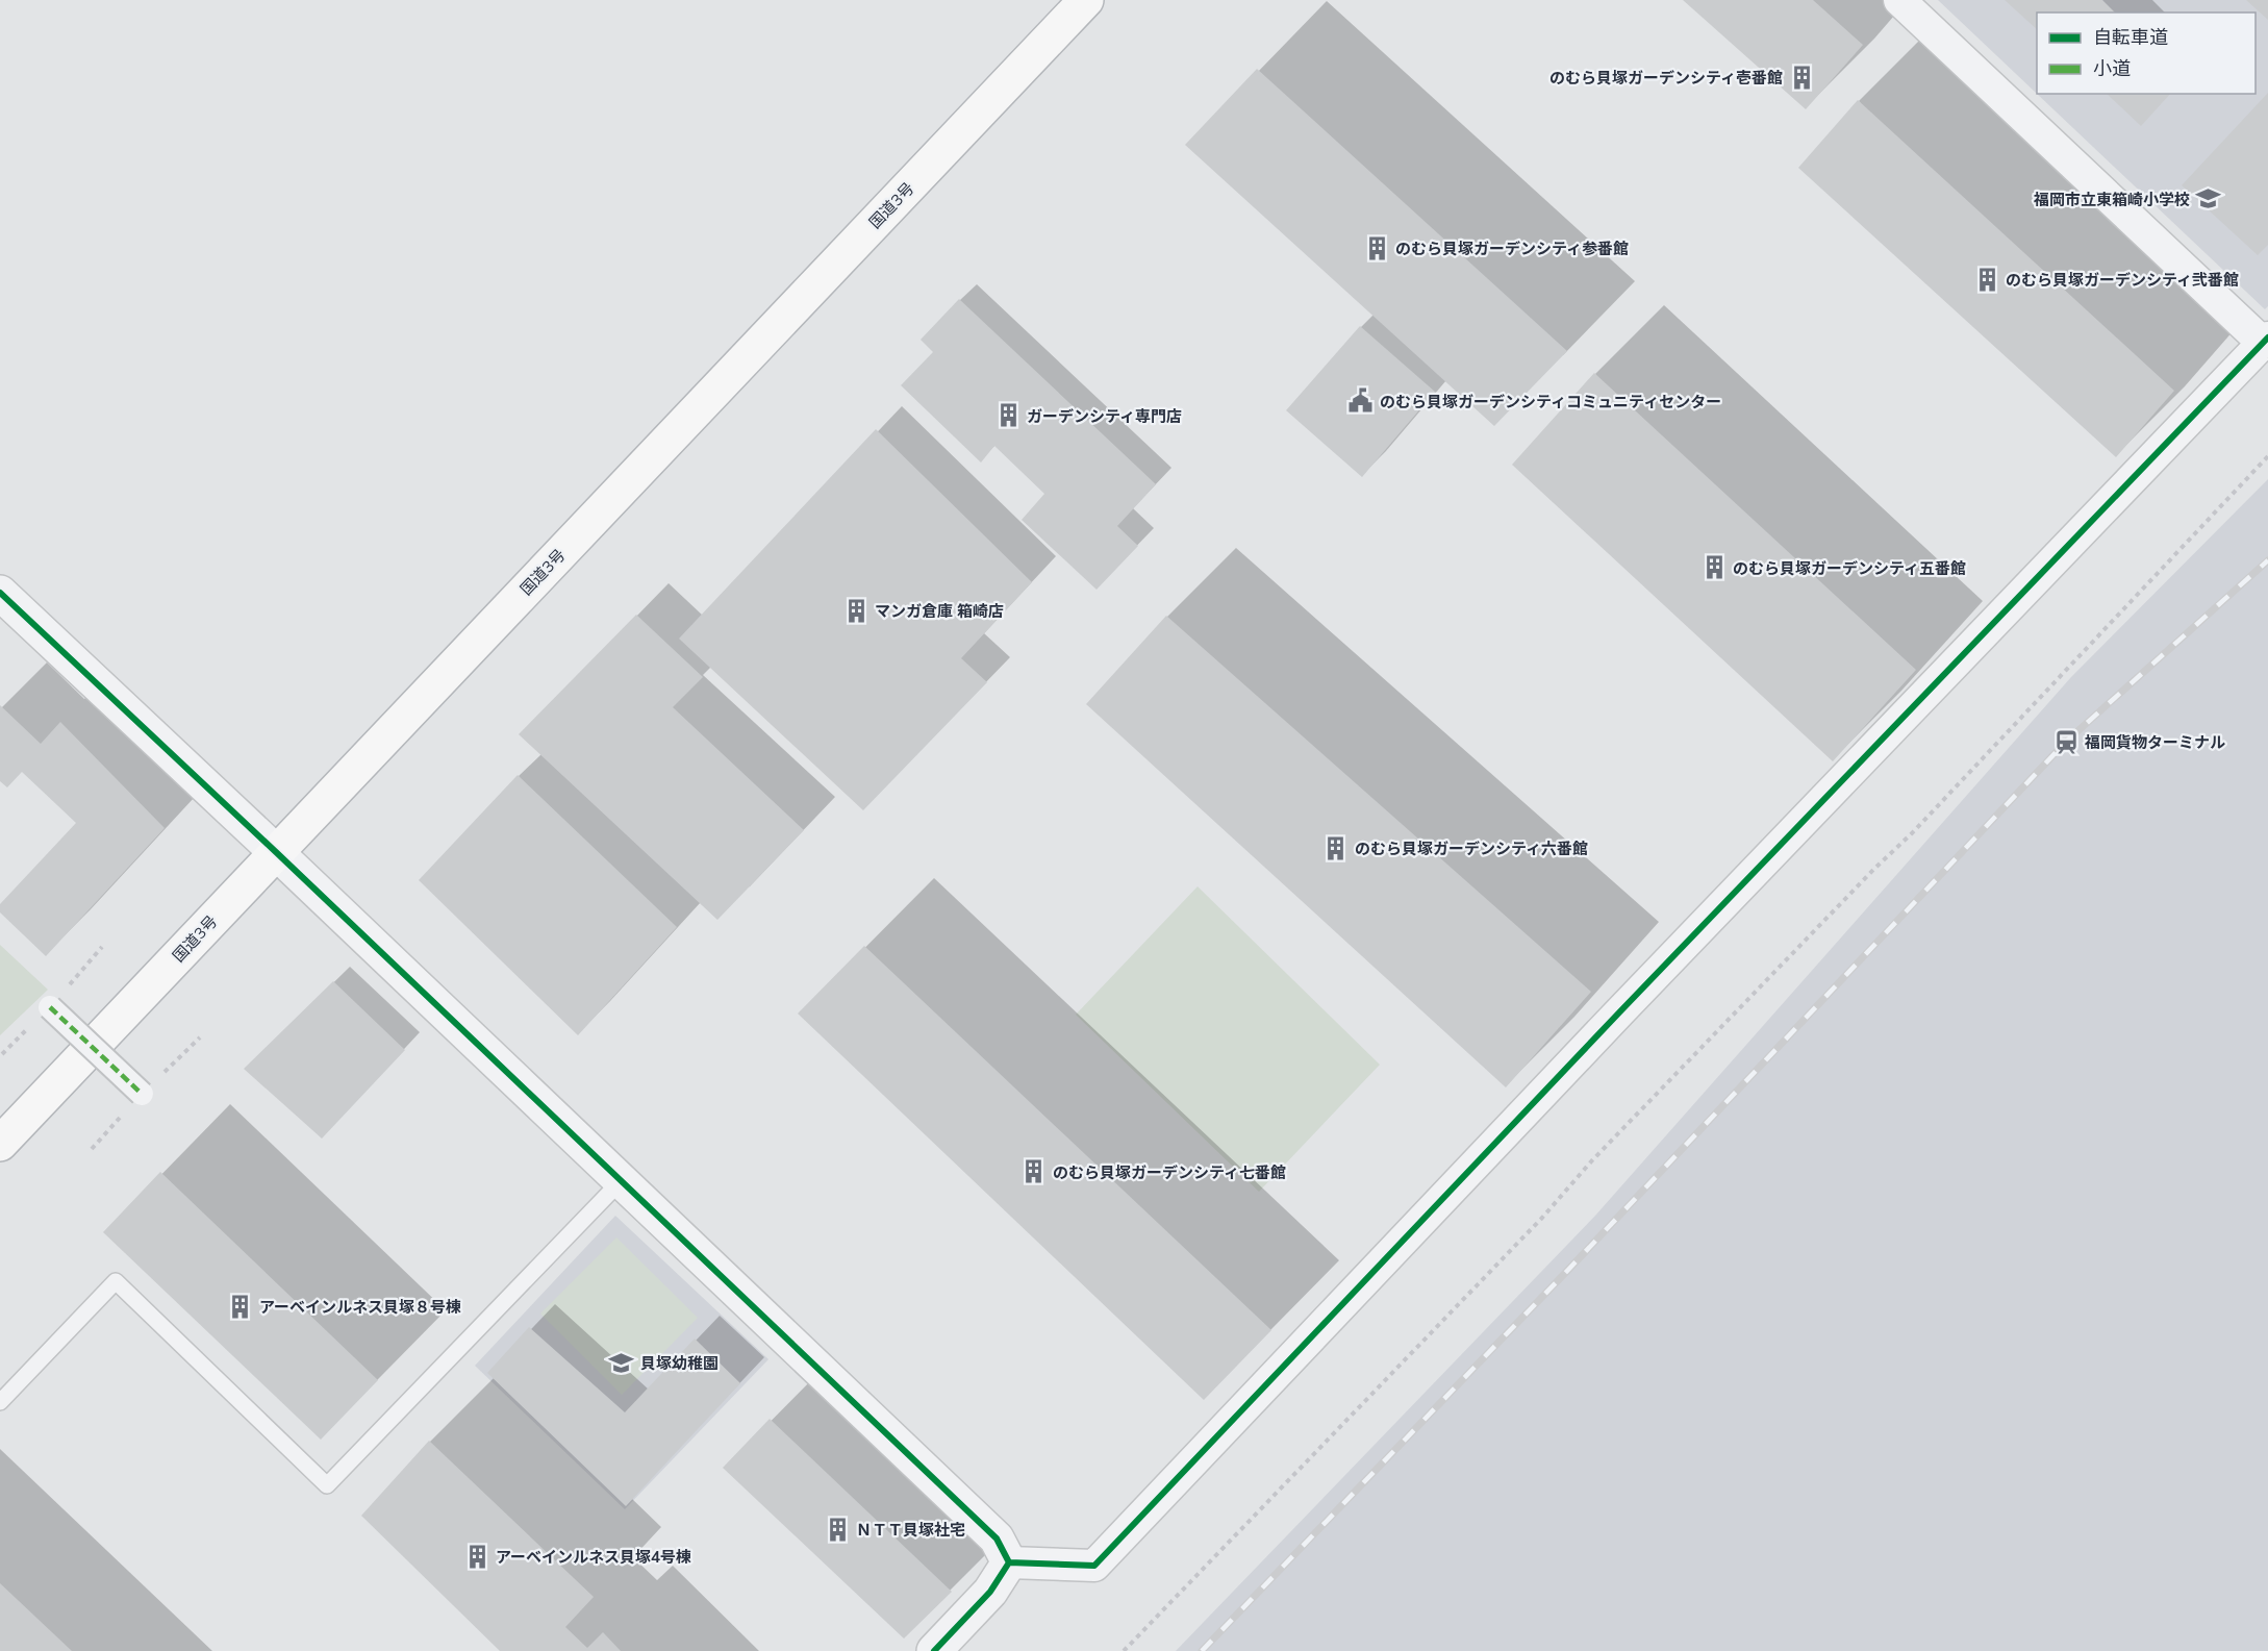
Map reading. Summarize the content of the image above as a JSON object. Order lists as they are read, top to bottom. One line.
{"streets":{"highway":["国道3号"]},"places":{"building":["のむら貝塚ガーデンシティ壱番館","のむら貝塚ガーデンシティ参番館","のむら貝塚ガーデンシティ弐番館","ガーデンシティ専門店","のむら貝塚ガーデンシティ五番館","マンガ倉庫 箱崎店","のむら貝塚ガーデンシティ六番館","のむら貝塚ガーデンシティ七番館","アーベインルネス貝塚８号棟","ＮＴＴ貝塚社宅","アーベインルネス貝塚4号棟"],"school or university":["福岡市立東箱崎小学校","貝塚幼稚園"],"public building":["のむら貝塚ガーデンシティコミュニティセンター"],"station":["福岡貨物ターミナル"]},"legend":["自転車道","小道"]}
